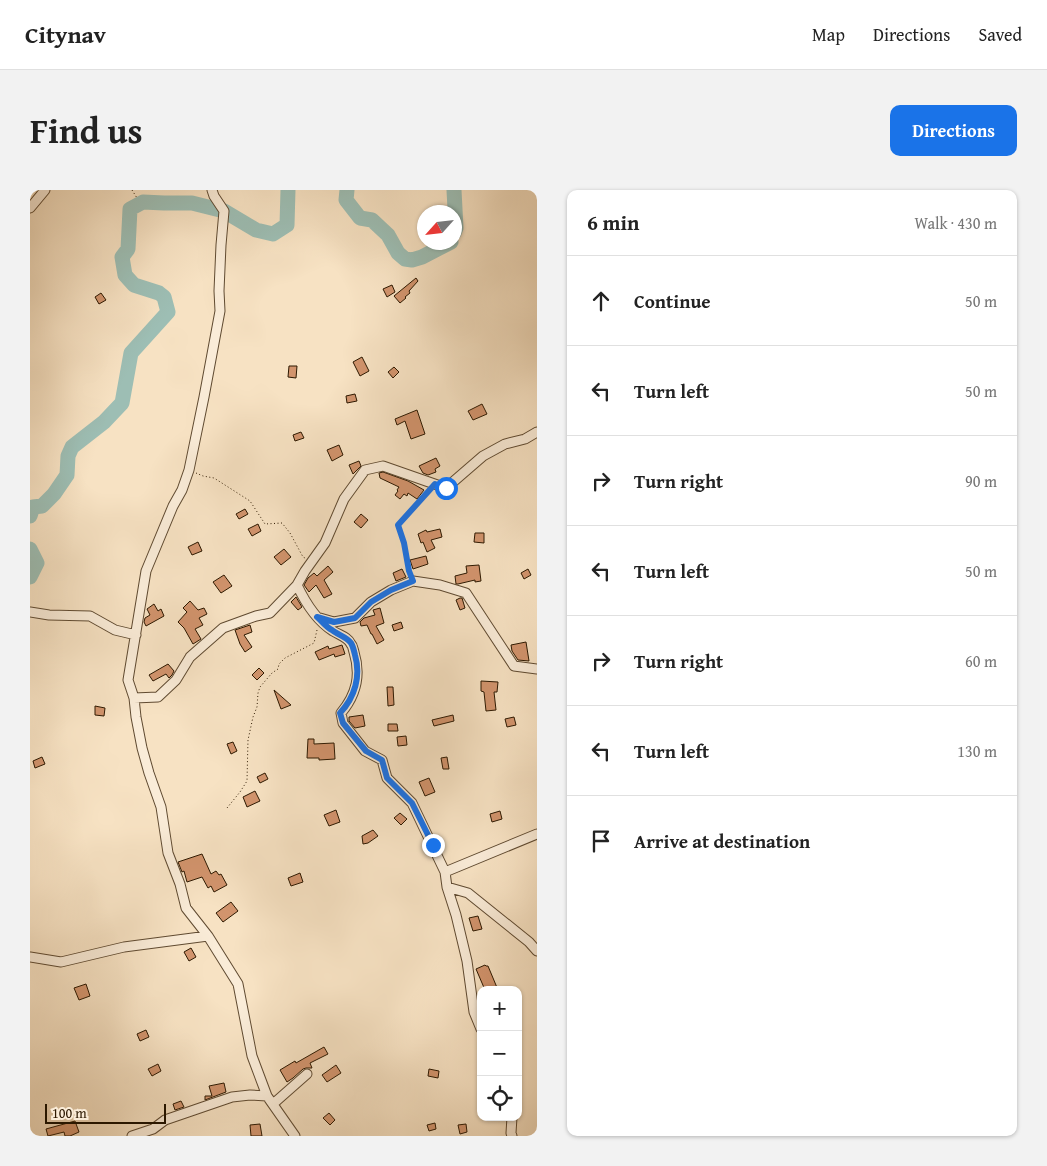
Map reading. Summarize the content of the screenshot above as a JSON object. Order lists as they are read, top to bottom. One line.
{"scale_bar":"100 m","north":"bottom left","page":{"header":"Citynav","nav":["Map","Directions","Saved"],"title":"Find us","buttons":"Directions","heading":["6 min","Walk · 430 m"],"list":[["Continue","50 m"],["Turn left","50 m"],["Turn right","90 m"],["Turn left","50 m"],["Turn right","60 m"],["Turn left","130 m"],"Arrive at destination"],"map_buttons":["+","−"],"scale":"100 m"}}
